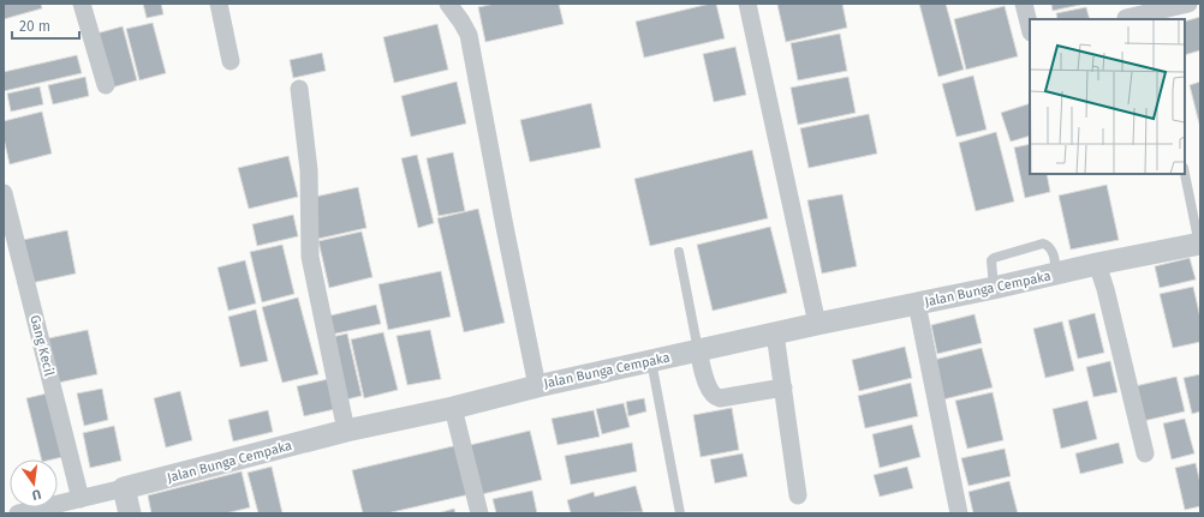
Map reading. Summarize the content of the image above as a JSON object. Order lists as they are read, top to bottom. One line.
{"streets":{"street":["Jalan Bunga Cempaka","Gang Kecil"]},"crossings":[["Jalan Bunga Cempaka","Gang Kecil"]],"scale_bar":"20 m","north":"bottom"}
